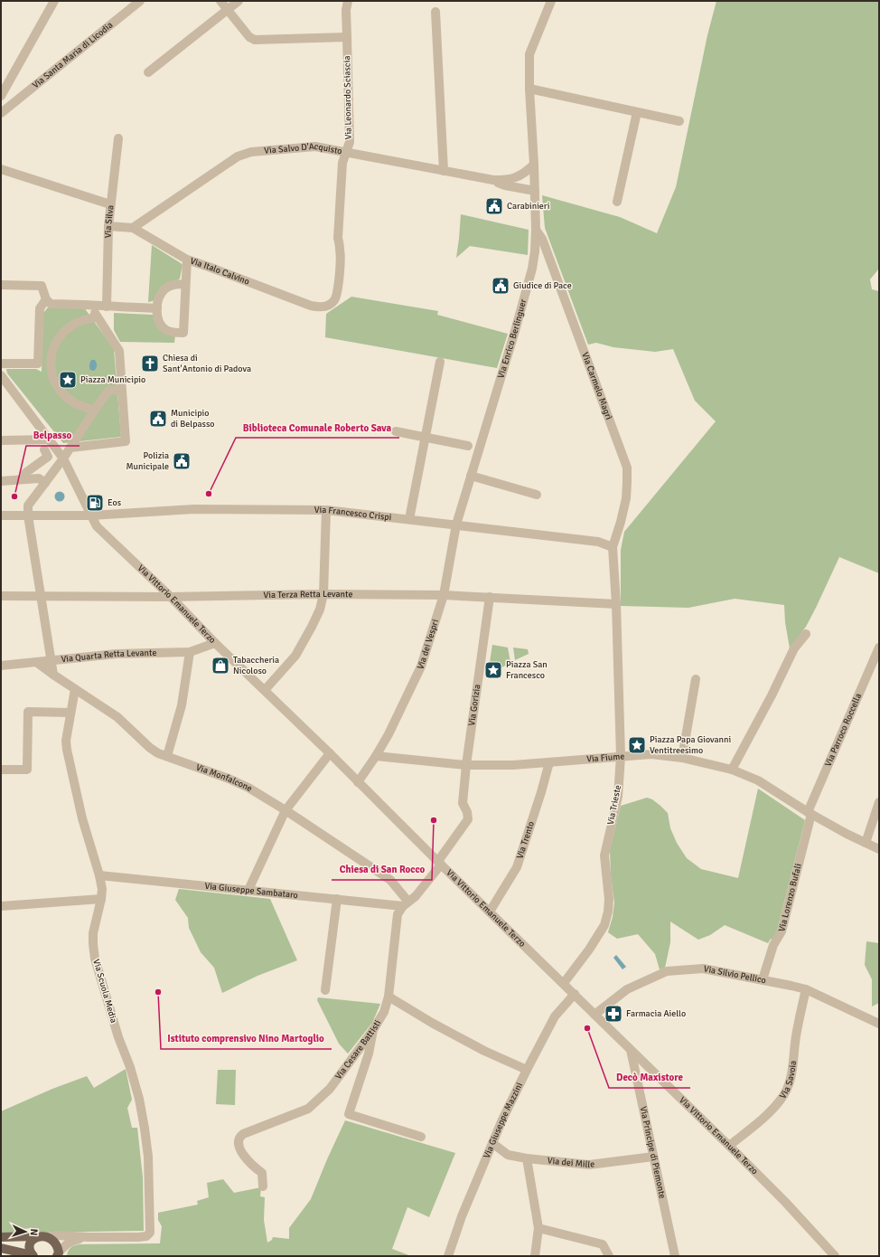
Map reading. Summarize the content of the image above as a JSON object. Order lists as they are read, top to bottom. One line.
{"streets":{"street":["Via Santa Maria di Licodia","Via Leonardo Sciascia","Via Salvo D'Acquisto","Via Silva","Via Italo Calvino","Via Enrico Berlinguer","Via Carmelo Magrì","Via Francesco Crispi","Via Terza Retta Levante","Via Vittorio Emanuele Terzo","Via dei Vespri","Via Quarta Retta Levante","Via Gorizia","Via Parroco Roccella","Via Fiume","Via Monfalcone","Via Trieste","Via Trento","Via Giuseppe Sambataro","Via Lorenzo Bufali","Via Silvio Pellico","Via Scuola Media","Via Cesare Battisti","Via Savoia","Via Giuseppe Mazzini","Via Principe di Piemonte","Via dei Mille"]},"crossings":[["Via Leonardo Sciascia","Via Salvo D'Acquisto"],["Via Leonardo Sciascia","Via Italo Calvino"],["Via Salvo D'Acquisto","Via Italo Calvino"],["Via Silva","Via Italo Calvino"],["Via Enrico Berlinguer","Via Carmelo Magrì"],["Via Enrico Berlinguer","Via Francesco Crispi"],["Via Enrico Berlinguer","Via dei Vespri"],["Via Carmelo Magrì","Via Francesco Crispi"],["Via Carmelo Magrì","Via Trieste"],["Via Francesco Crispi","Via Vittorio Emanuele Terzo"],["Via Francesco Crispi","Via dei Vespri"],["Via Francesco Crispi","Via Trieste"],["Via Terza Retta Levante","Via Vittorio Emanuele Terzo"],["Via Terza Retta Levante","Via dei Vespri"],["Via Terza Retta Levante","Via Gorizia"],["Via Terza Retta Levante","Via Trieste"],["Via Vittorio Emanuele Terzo","Via dei Vespri"],["Via Vittorio Emanuele Terzo","Via Quarta Retta Levante"],["Via Vittorio Emanuele Terzo","Via Gorizia"],["Via Vittorio Emanuele Terzo","Via Trieste"],["Via Vittorio Emanuele Terzo","Via Trento"],["Via Vittorio Emanuele Terzo","Via Silvio Pellico"],["Via Vittorio Emanuele Terzo","Via Cesare Battisti"],["Via Vittorio Emanuele Terzo","Via Savoia"],["Via Vittorio Emanuele Terzo","Via Giuseppe Mazzini"],["Via Vittorio Emanuele Terzo","Via Principe di Piemonte"],["Via dei Vespri","Via Fiume"],["Via Quarta Retta Levante","Via Monfalcone"],["Via Gorizia","Via Fiume"],["Via Gorizia","Via Cesare Battisti"],["Via Parroco Roccella","Via Fiume"],["Via Parroco Roccella","Via Lorenzo Bufali"],["Via Fiume","Via Trieste"],["Via Fiume","Via Trento"],["Via Fiume","Via Lorenzo Bufali"],["Via Monfalcone","Via Giuseppe Sambataro"],["Via Monfalcone","Via Scuola Media"],["Via Monfalcone","Via Cesare Battisti"],["Via Giuseppe Sambataro","Via Scuola Media"],["Via Giuseppe Sambataro","Via Cesare Battisti"],["Via Lorenzo Bufali","Via Silvio Pellico"],["Via Silvio Pellico","Via Savoia"],["Via Giuseppe Mazzini","Via dei Mille"],["Via Principe di Piemonte","Via dei Mille"]],"places":{"public building":["Carabinieri","Giudice di Pace","Municipio di Belpasso","Polizia Municipale"],"church":["Chiesa di Sant'Antonio di Padova"],"place":["Piazza Municipio","Piazza San Francesco","Piazza Papa Giovanni Ventitreesimo"],"other":["Biblioteca Comunale Roberto Sava","Belpasso","Chiesa di San Rocco","Istituto comprensivo Nino Martoglio","Decò Maxistore"],"fuel station":["Eos"],"shop":["Tabaccheria Nicoloso"],"pharmacy":["Farmacia Aiello"]},"north":"right"}
